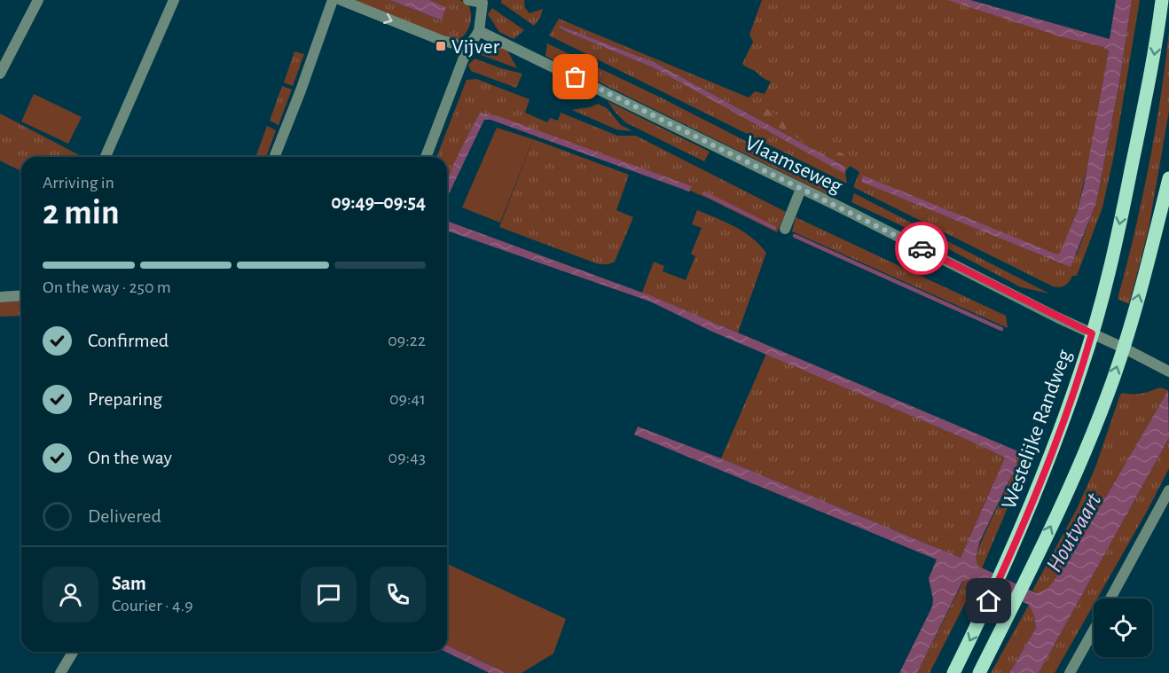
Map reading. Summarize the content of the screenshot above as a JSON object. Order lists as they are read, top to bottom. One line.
{"streets":{"main road":["Westelijke Randweg"],"street":["Vlaamseweg"]},"crossings":[["Vlaamseweg","Westelijke Randweg"]],"water":["Houtvaart"],"places":{"transit":["Vijver"]},"page":{"heading":["2 min","Arriving in","09:49–09:54"],"panel":["Sam","Courier · 4.9"],"bar":"On the way · 250 m","list":[["Confirmed","09:22"],["Preparing","09:41"],["On the way","09:43"],"Delivered"]}}
